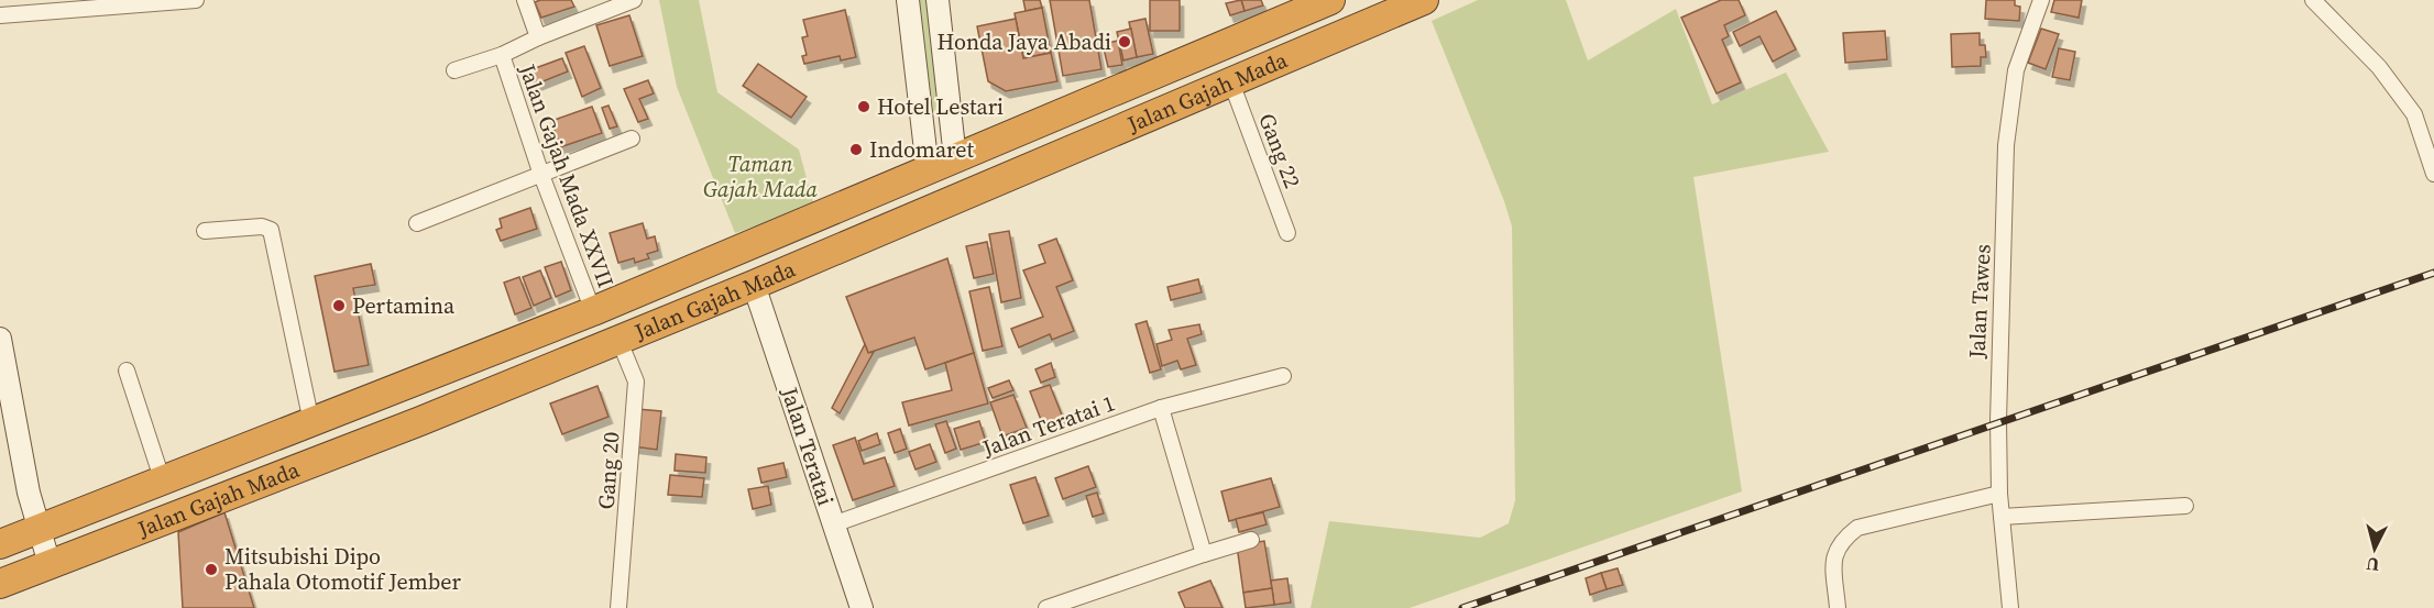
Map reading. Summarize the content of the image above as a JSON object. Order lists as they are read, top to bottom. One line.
{"streets":{"highway":["Jalan Gajah Mada"],"street":["Gang 22","Jalan Gajah Mada XXVII","Jalan Tawes","Jalan Teratai 1","Jalan Teratai","Gang 20"]},"crossings":[["Jalan Gajah Mada","Gang 22"],["Jalan Gajah Mada","Jalan Gajah Mada XXVII"],["Jalan Gajah Mada","Jalan Teratai"],["Jalan Gajah Mada","Gang 20"],["Jalan Teratai 1","Jalan Teratai"]],"parks":["Taman Gajah Mada"],"places":["Honda Jaya Abadi","Hotel Lestari","Indomaret","Pertamina","Mitsubishi Dipo Pahala Otomotif Jember"],"north":"bottom"}
